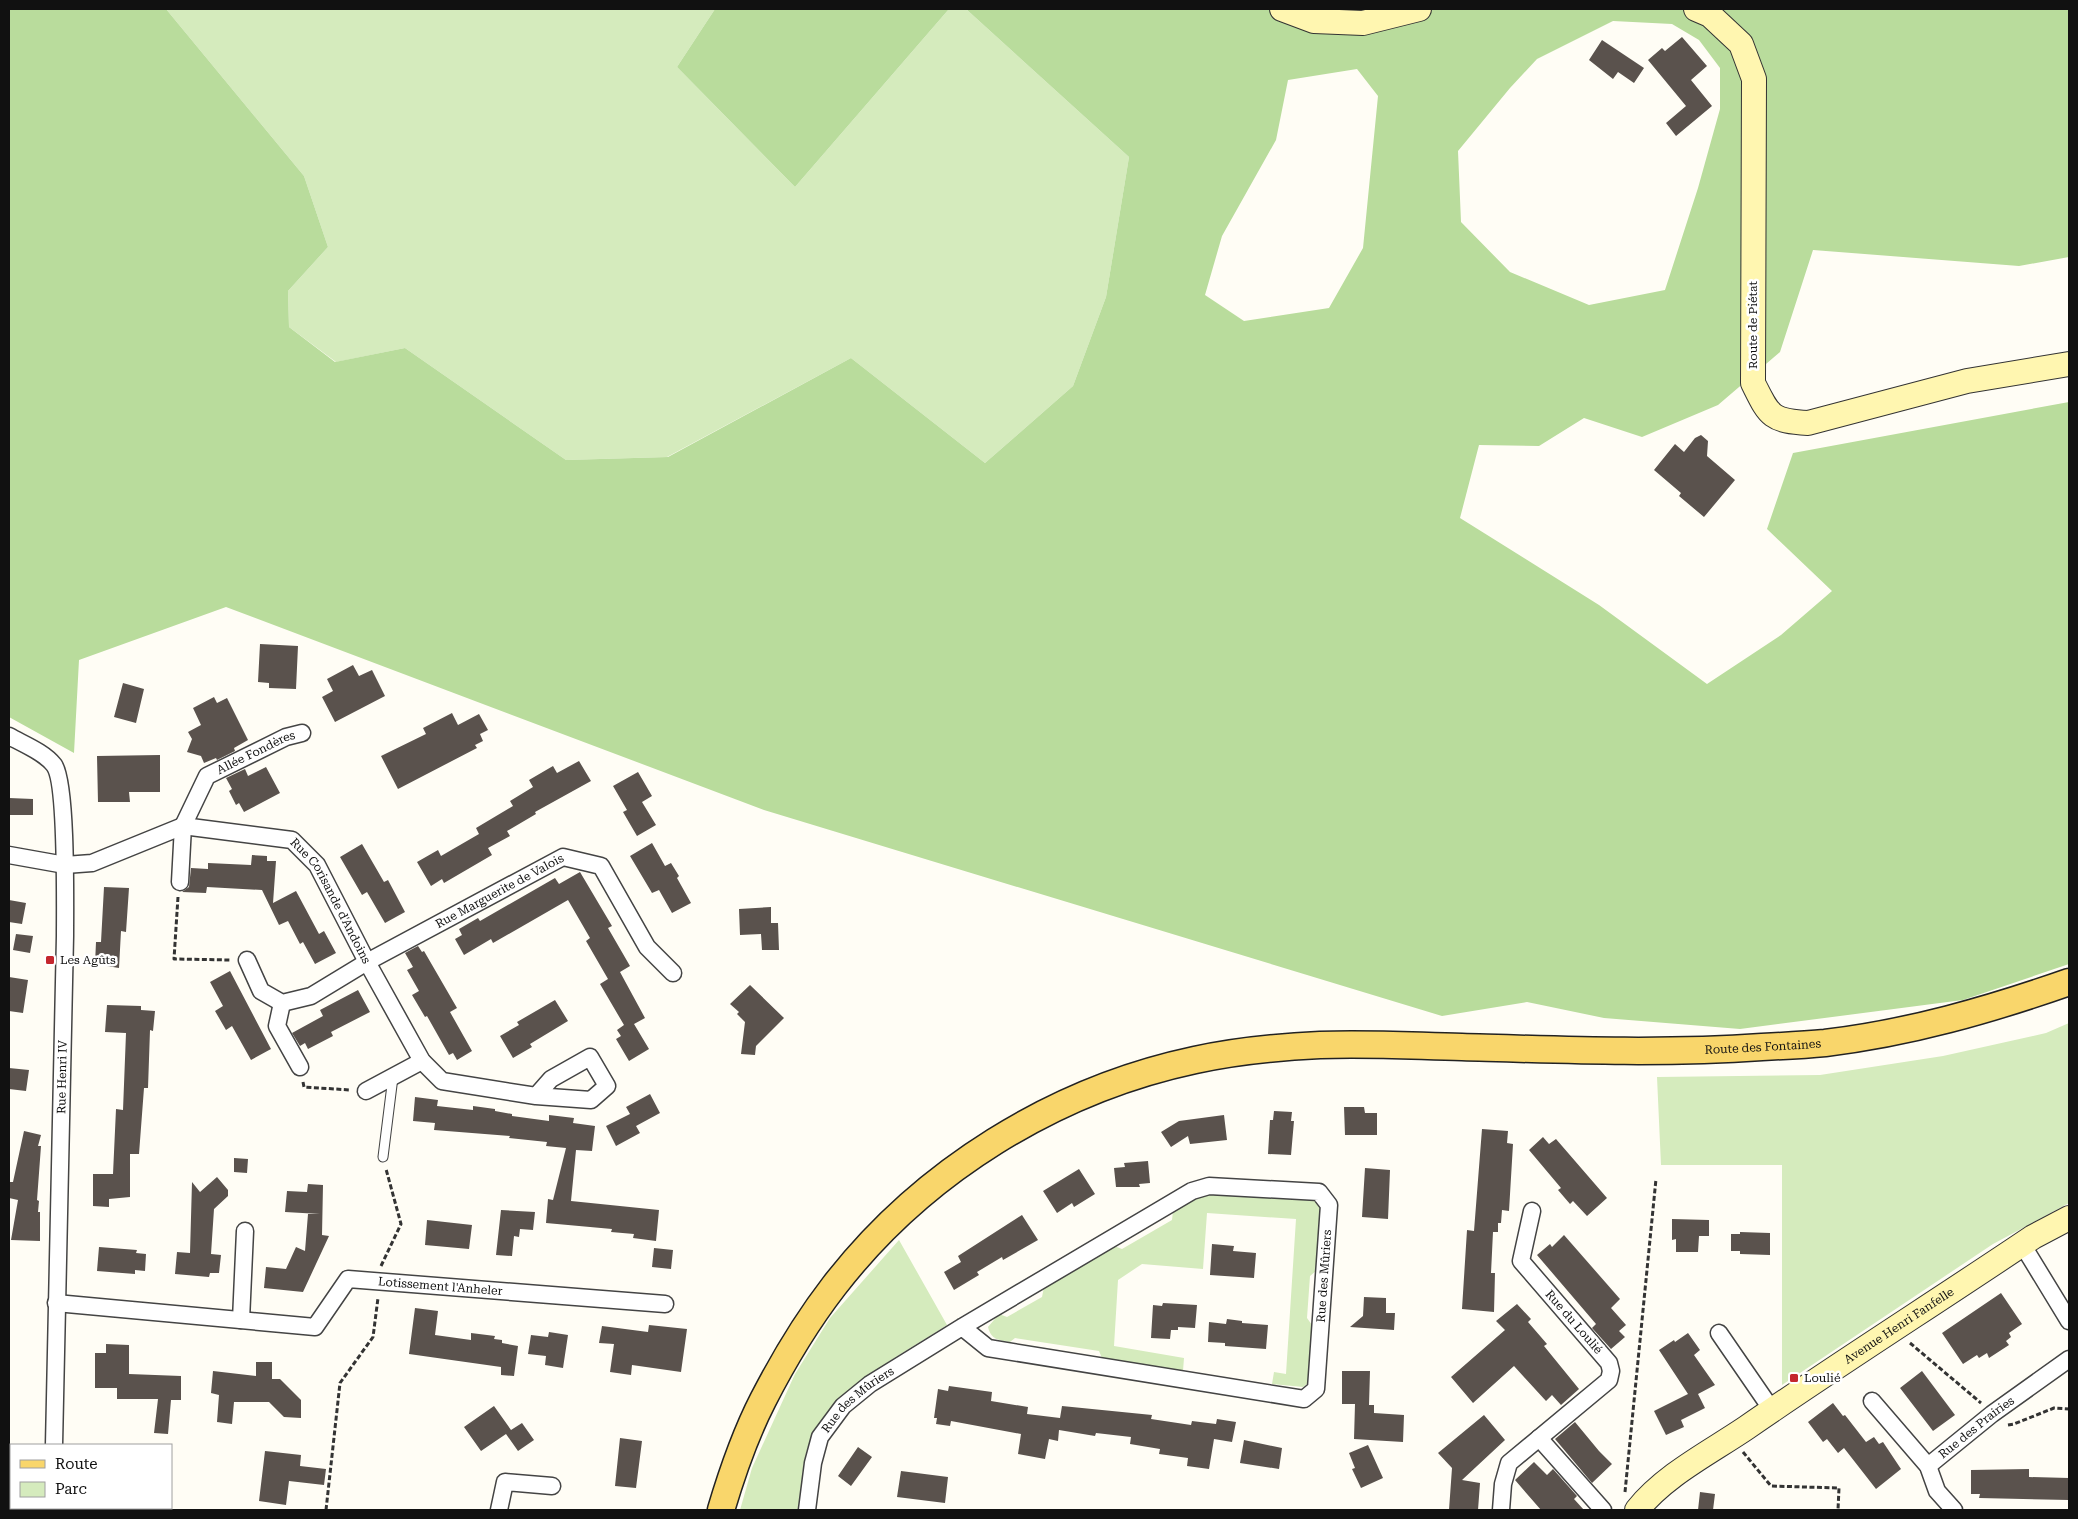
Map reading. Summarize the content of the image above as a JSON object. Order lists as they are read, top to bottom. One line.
{"streets":{"main road":["Route des Fontaines"],"street":["Route de Piétat","Allée Fondères","Rue Marguerite de Valois","Rue Corisande d'Andoins","Rue Henri IV","Rue des Mûriers","Lotissement l'Anheler","Rue du Loulié","Avenue Henri Fanfelle","Rue des Prairies"]},"crossings":[["Allée Fondères","Rue Corisande d'Andoins"],["Rue Marguerite de Valois","Rue Corisande d'Andoins"],["Rue Corisande d'Andoins","Rue Henri IV"],["Rue Henri IV","Lotissement l'Anheler"]],"places":{"transit":["Les Agûts","Loulié"]},"legend":["Route","Parc"]}
